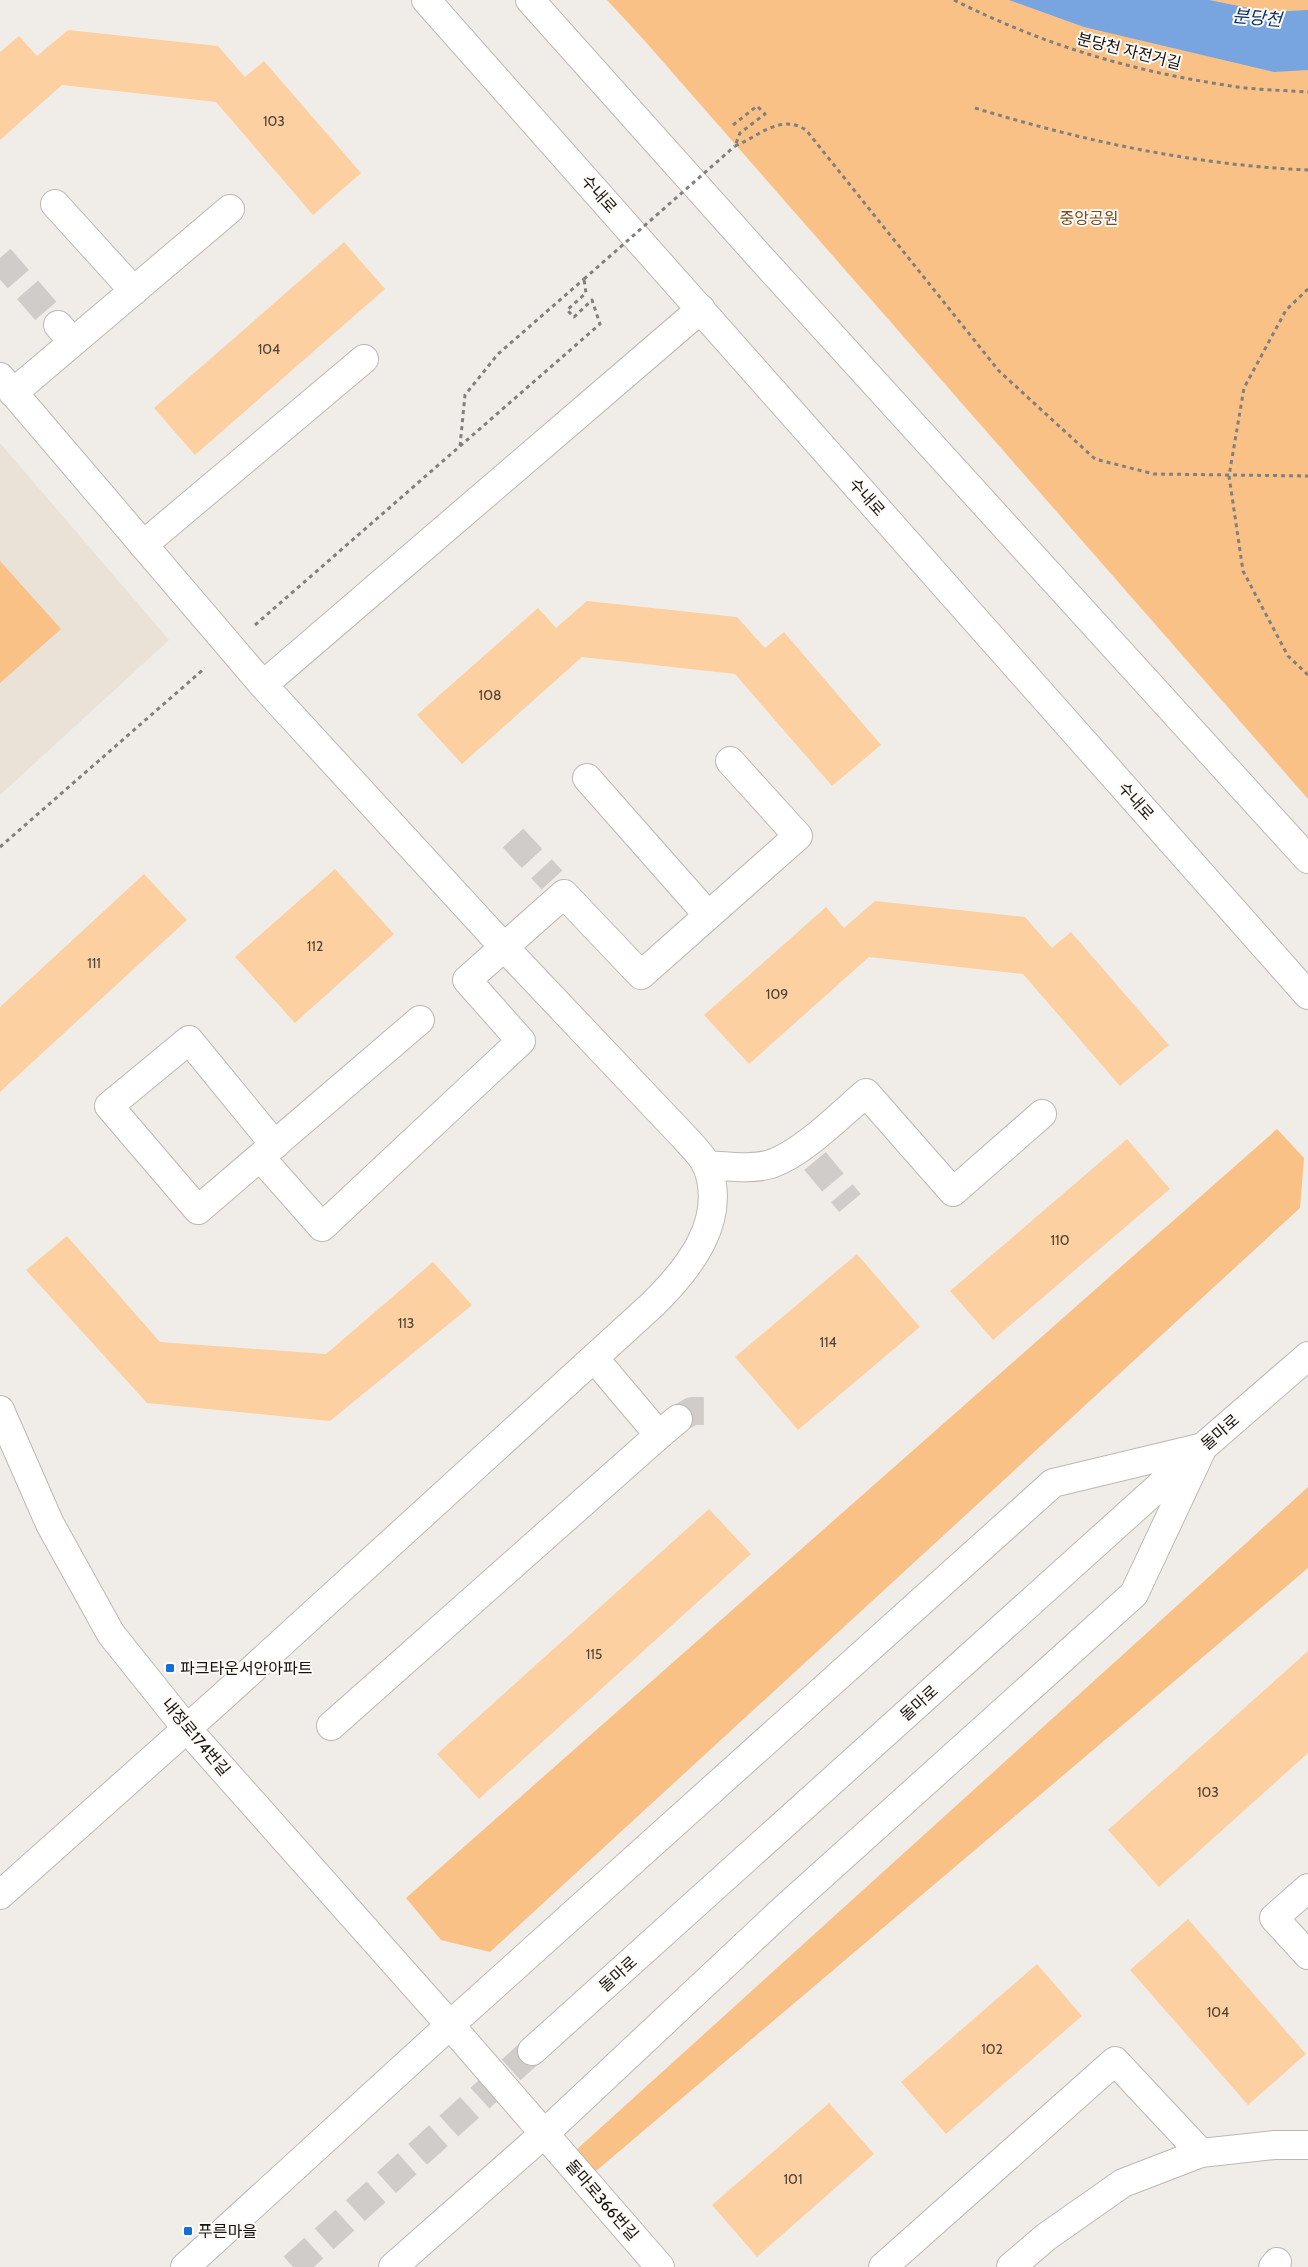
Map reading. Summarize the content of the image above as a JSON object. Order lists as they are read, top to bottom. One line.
{"streets":{"main road":["수내로","돌마로","내정로174번길","돌마로366번길"],"path":["분당천 자전거길"]},"crossings":[["내정로174번길","돌마로366번길"]],"water":["분당천"],"parks":["중앙공원"],"places":{"transit":["파크타운서안아파트","푸른마을"]},"house_numbers":["103","104","108","112","111","109","110","113","114","115","103","104","102","101"]}
